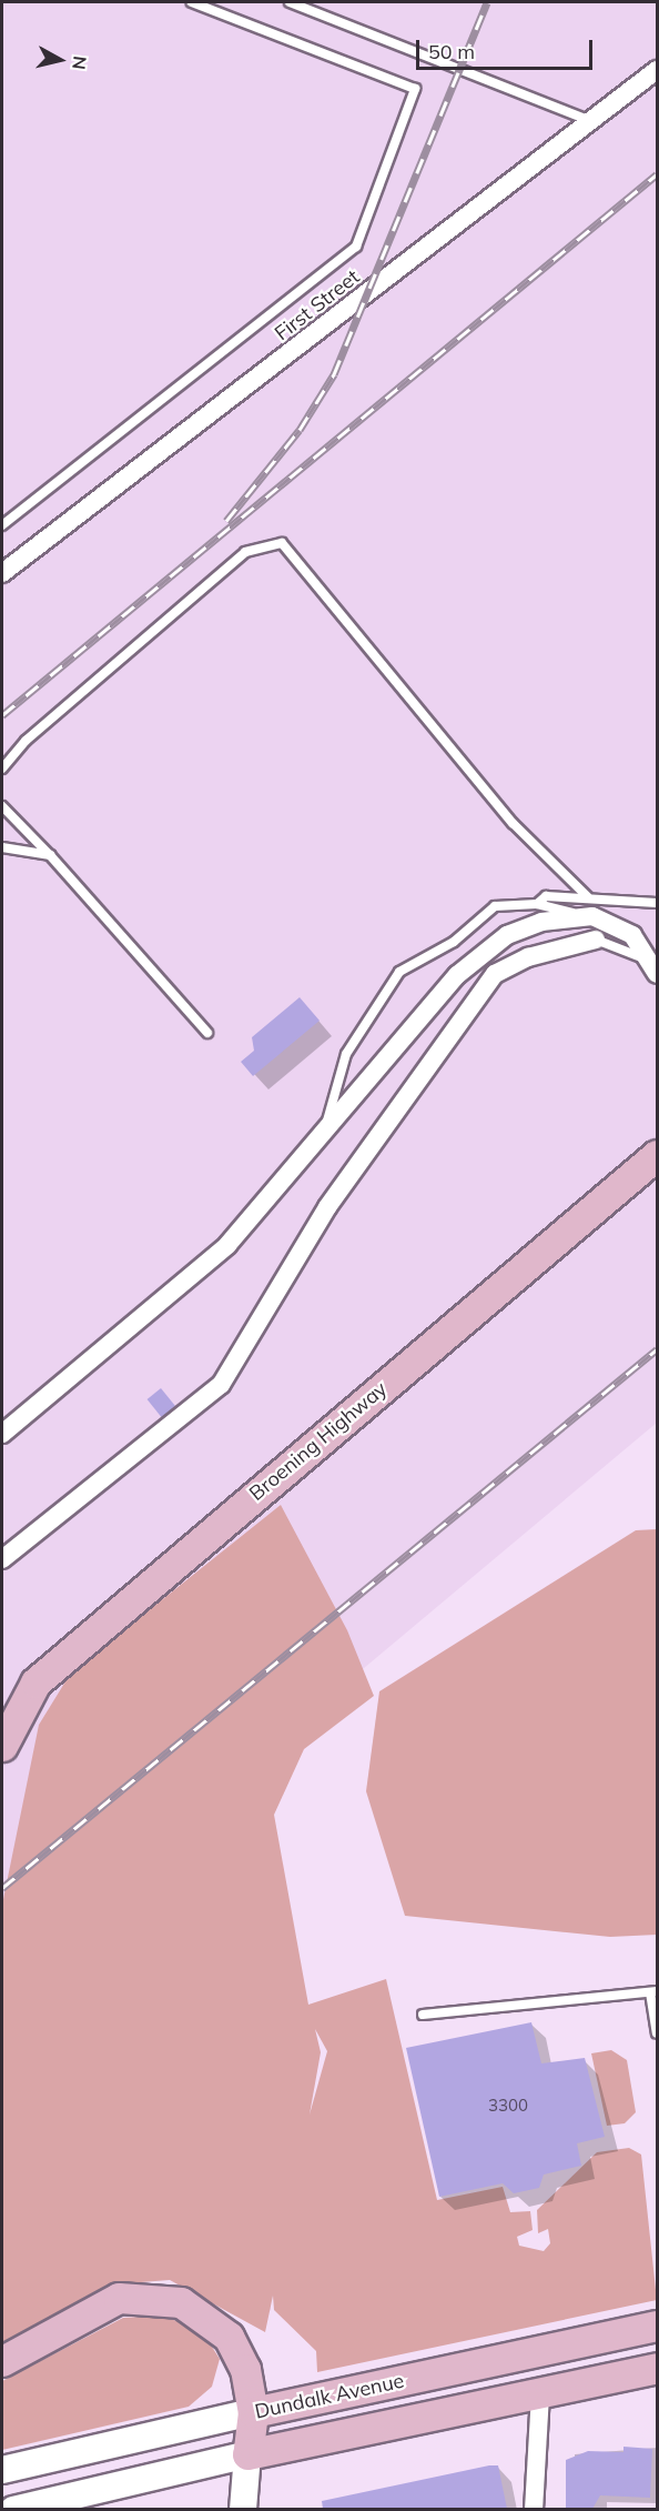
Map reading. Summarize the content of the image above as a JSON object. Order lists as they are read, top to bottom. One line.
{"streets":{"main road":["Broening Highway","Dundalk Avenue"],"street":["First Street"]},"house_numbers":["3300"],"scale_bar":"50 m","north":"right"}
